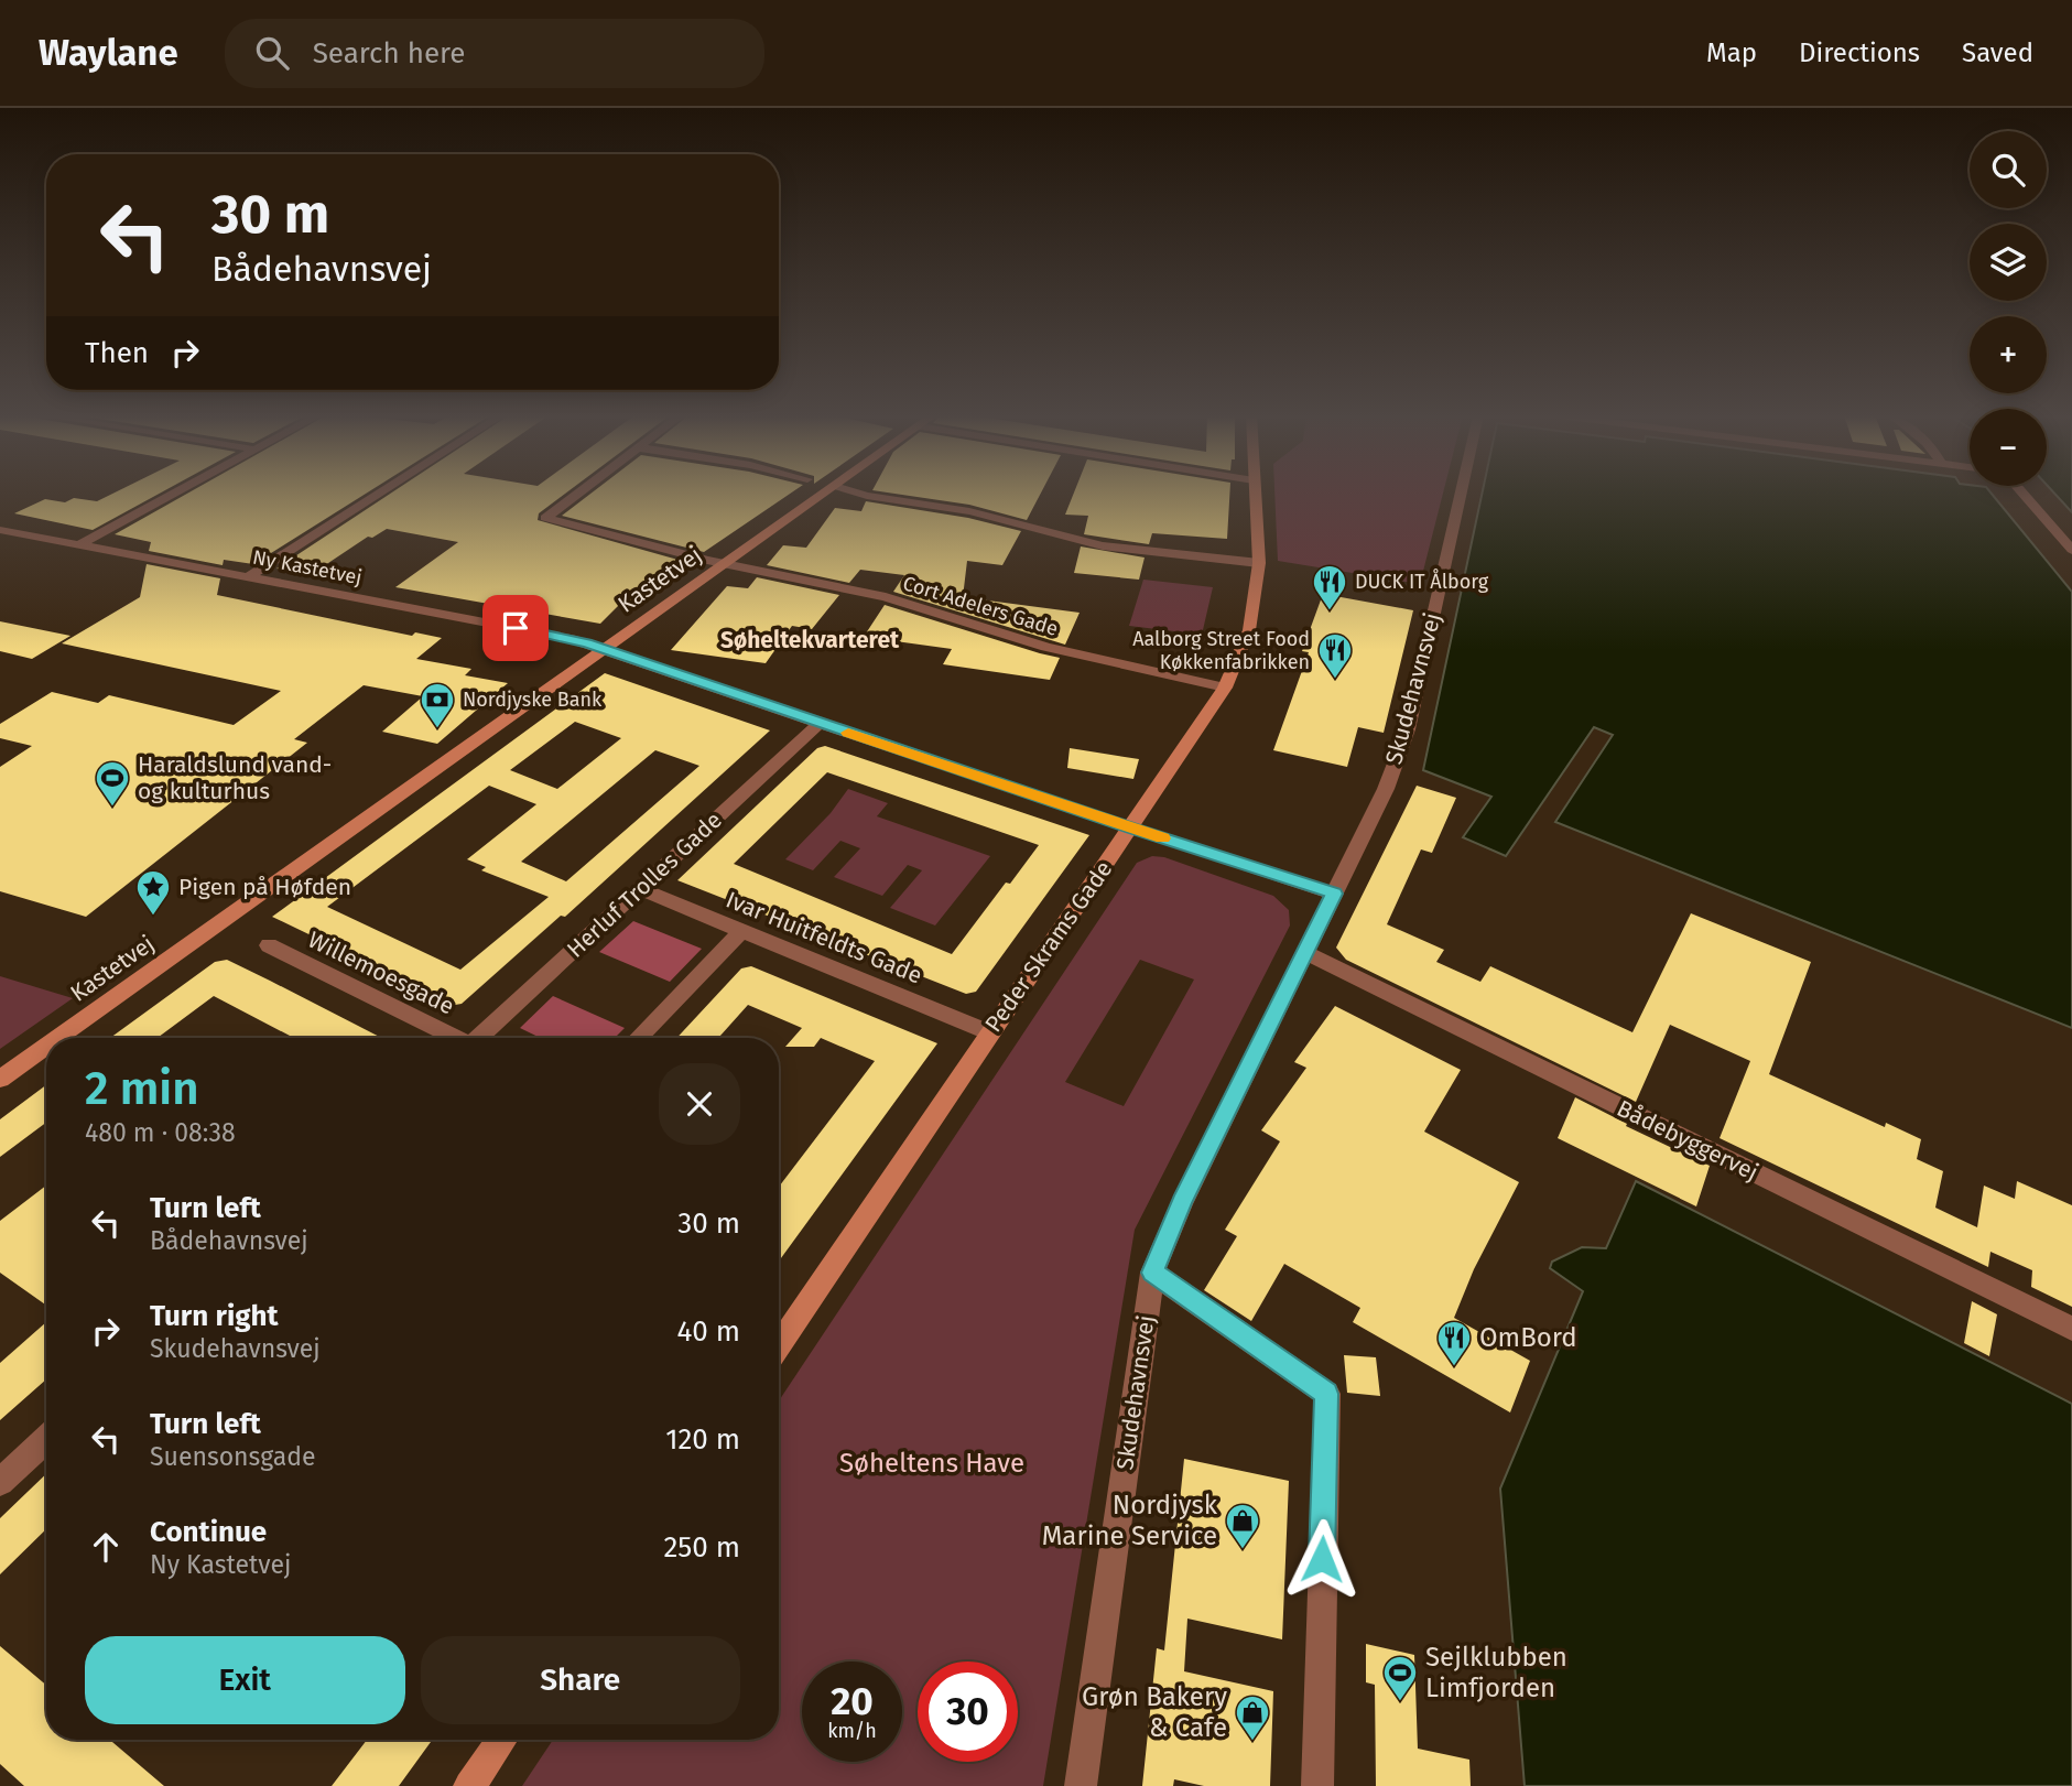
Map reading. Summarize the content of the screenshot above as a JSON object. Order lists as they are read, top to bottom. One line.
{"streets":{"street":["Ny Kastetvej","Kastetvej","Cort Adelers Gade","Skudehavnsvej","Herluf Trolles Gade","Ivar Huitfeldts Gade","Peder Skrams Gade","Willemoesgade","Bådebyggervej"]},"crossings":[["Ny Kastetvej","Kastetvej"],["Ny Kastetvej","Skudehavnsvej"],["Ny Kastetvej","Herluf Trolles Gade"],["Ny Kastetvej","Peder Skrams Gade"],["Kastetvej","Cort Adelers Gade"],["Cort Adelers Gade","Peder Skrams Gade"],["Skudehavnsvej","Bådebyggervej"],["Herluf Trolles Gade","Ivar Huitfeldts Gade"],["Ivar Huitfeldts Gade","Peder Skrams Gade"]],"districts":["Søheltekvarteret"],"parks":["Søheltens Have"],"places":{"restaurant":["DUCK IT Ålborg","Aalborg Street Food Køkkenfabrikken","OmBord"],"bank":["Nordjyske Bank"],"sports":["Haraldslund vand- og kulturhus","Sejlklubben Limfjorden"],"place":["Pigen på Høfden"],"shop":["Nordjysk Marine Service","Grøn Bakery & Cafe"]},"page":{"header":"Waylane","search":"Search here","nav":["Map","Directions","Saved"],"map_buttons":["+","−"],"turn":["30 m","Bådehavnsvej"],"then":"Then","heading":["2 min","480 m · 08:38"],"list":[{"name":"Turn left","note":"Bådehavnsvej","value":"30 m"},{"name":"Turn right","note":"Skudehavnsvej","value":"40 m"},{"name":"Turn left","note":"Suensonsgade","value":"120 m"},{"name":"Continue","note":"Ny Kastetvej","value":"250 m"}],"buttons":["Exit","Share"],"speed":"20 km/h","limit":"30"}}
